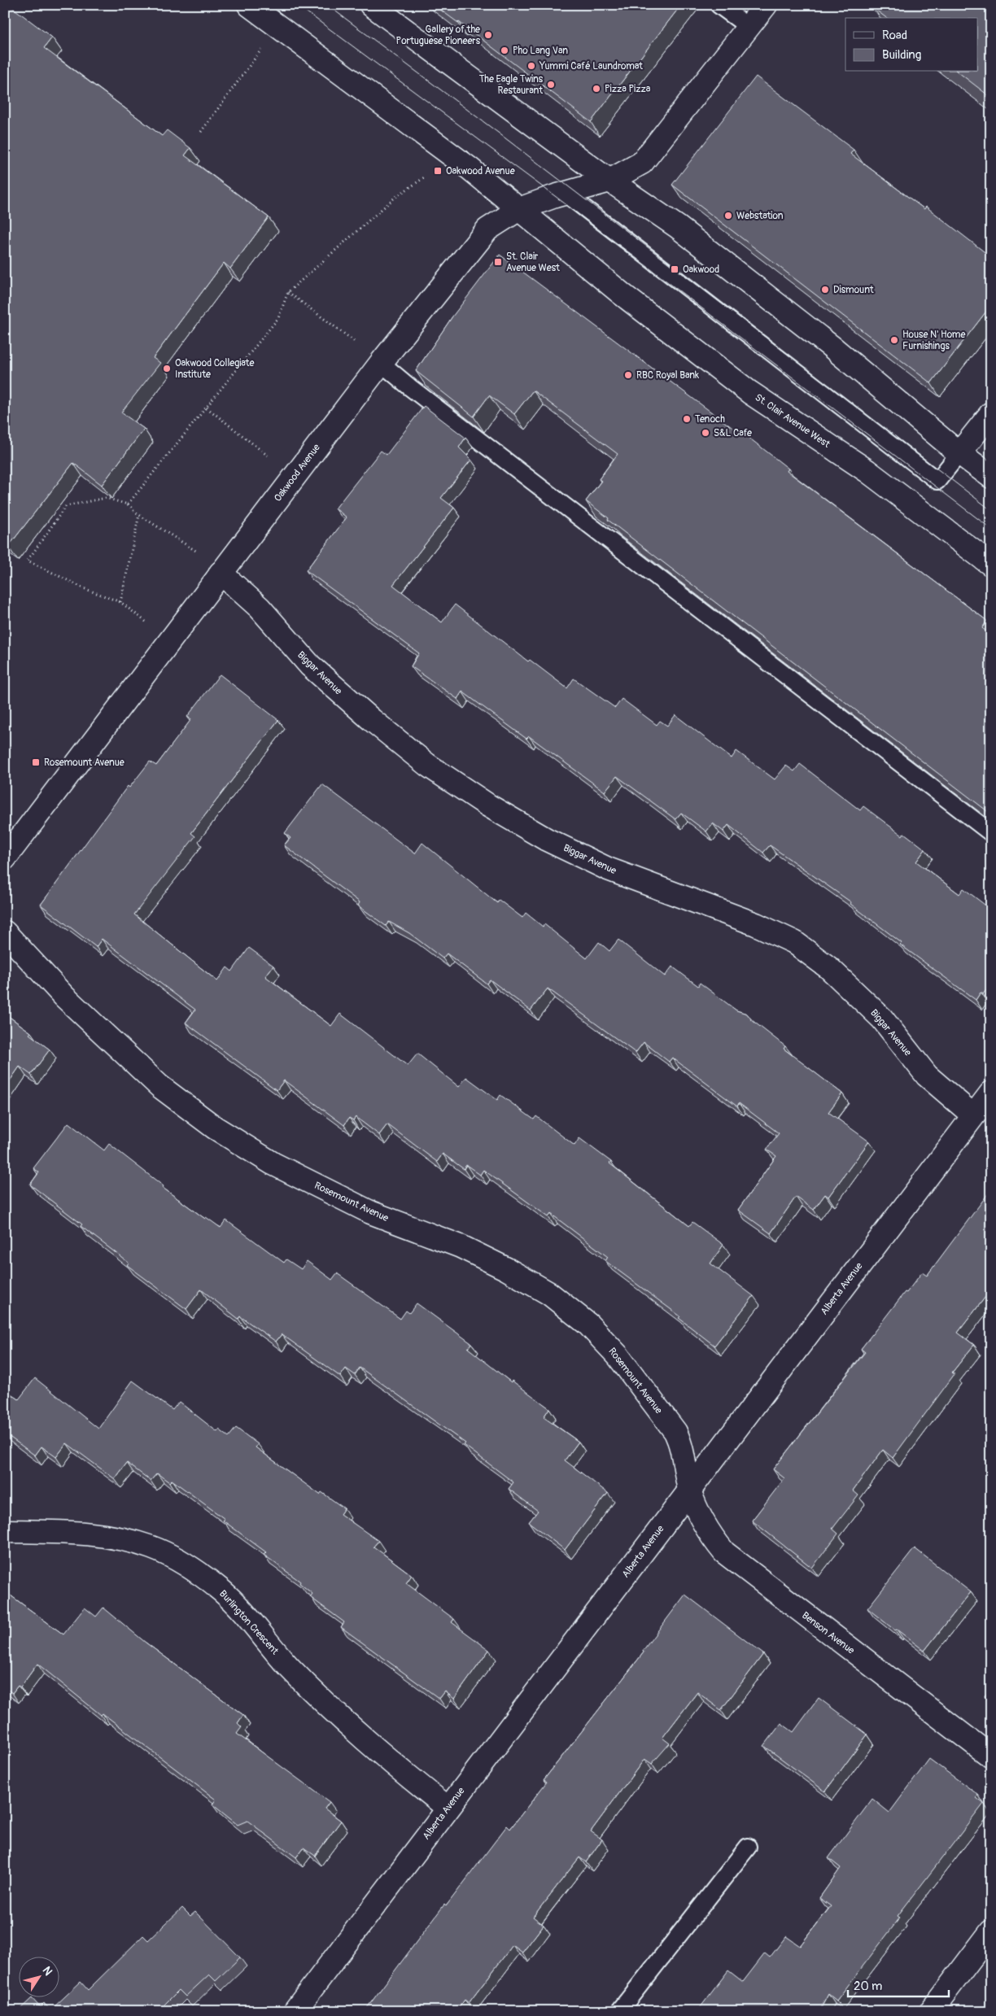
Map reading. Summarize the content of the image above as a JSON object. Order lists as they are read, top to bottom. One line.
{"streets":{"street":["St. Clair Avenue West","Oakwood Avenue","Biggar Avenue","Rosemount Avenue","Alberta Avenue","Burlington Crescent","Benson Avenue"]},"crossings":[["St. Clair Avenue West","Oakwood Avenue"],["Oakwood Avenue","Biggar Avenue"],["Biggar Avenue","Alberta Avenue"],["Rosemount Avenue","Alberta Avenue"],["Rosemount Avenue","Benson Avenue"],["Alberta Avenue","Burlington Crescent"],["Alberta Avenue","Benson Avenue"]],"places":{"other":["Gallery of the Portuguese Pioneers","Pho Lang Van","Yummi Café Laundromat","The Eagle Twins Restaurant","Pizza Pizza","Webstation","Dismount","House N' Home Furnishings","Oakwood Collegiate Institute","RBC Royal Bank","Tenoch","S&L Cafe"],"transit":["Oakwood Avenue","St. Clair Avenue West","Oakwood","Rosemount Avenue"]},"legend":["Road","Building"],"scale_bar":"20 m","north":"top right"}
